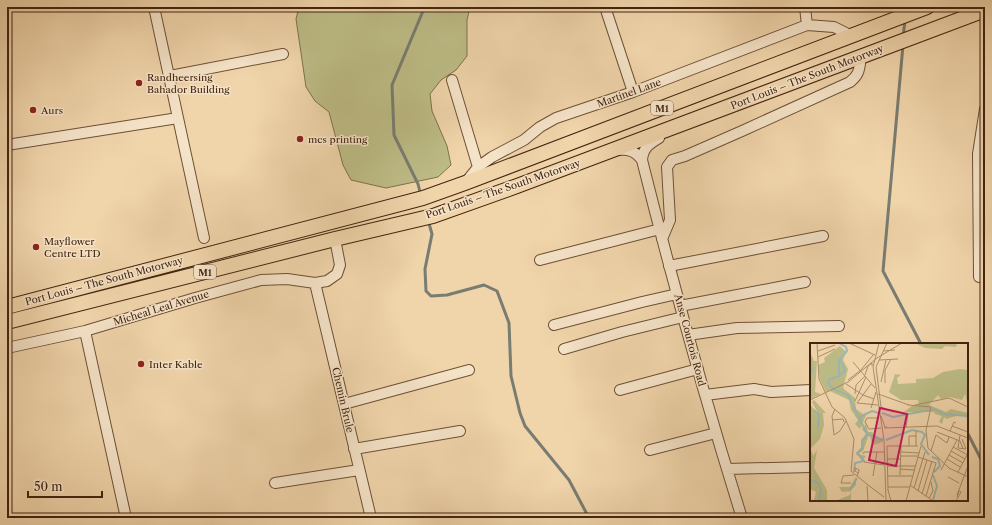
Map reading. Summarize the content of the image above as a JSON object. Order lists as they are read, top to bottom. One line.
{"streets":{"highway":["Port Louis – The South Motorway","M1"],"street":["Martinel Lane","Micheal Leal Avenue","Anse Courtois Road","Chemin Brule"]},"crossings":[["Port Louis – The South Motorway","Martinel Lane"],["Micheal Leal Avenue","Chemin Brule"]],"places":["Randheersing Bahador Building","Aurs","mcs printing","Mayflower Centre LTD","Inter Kable"],"scale_bar":"50 m"}
